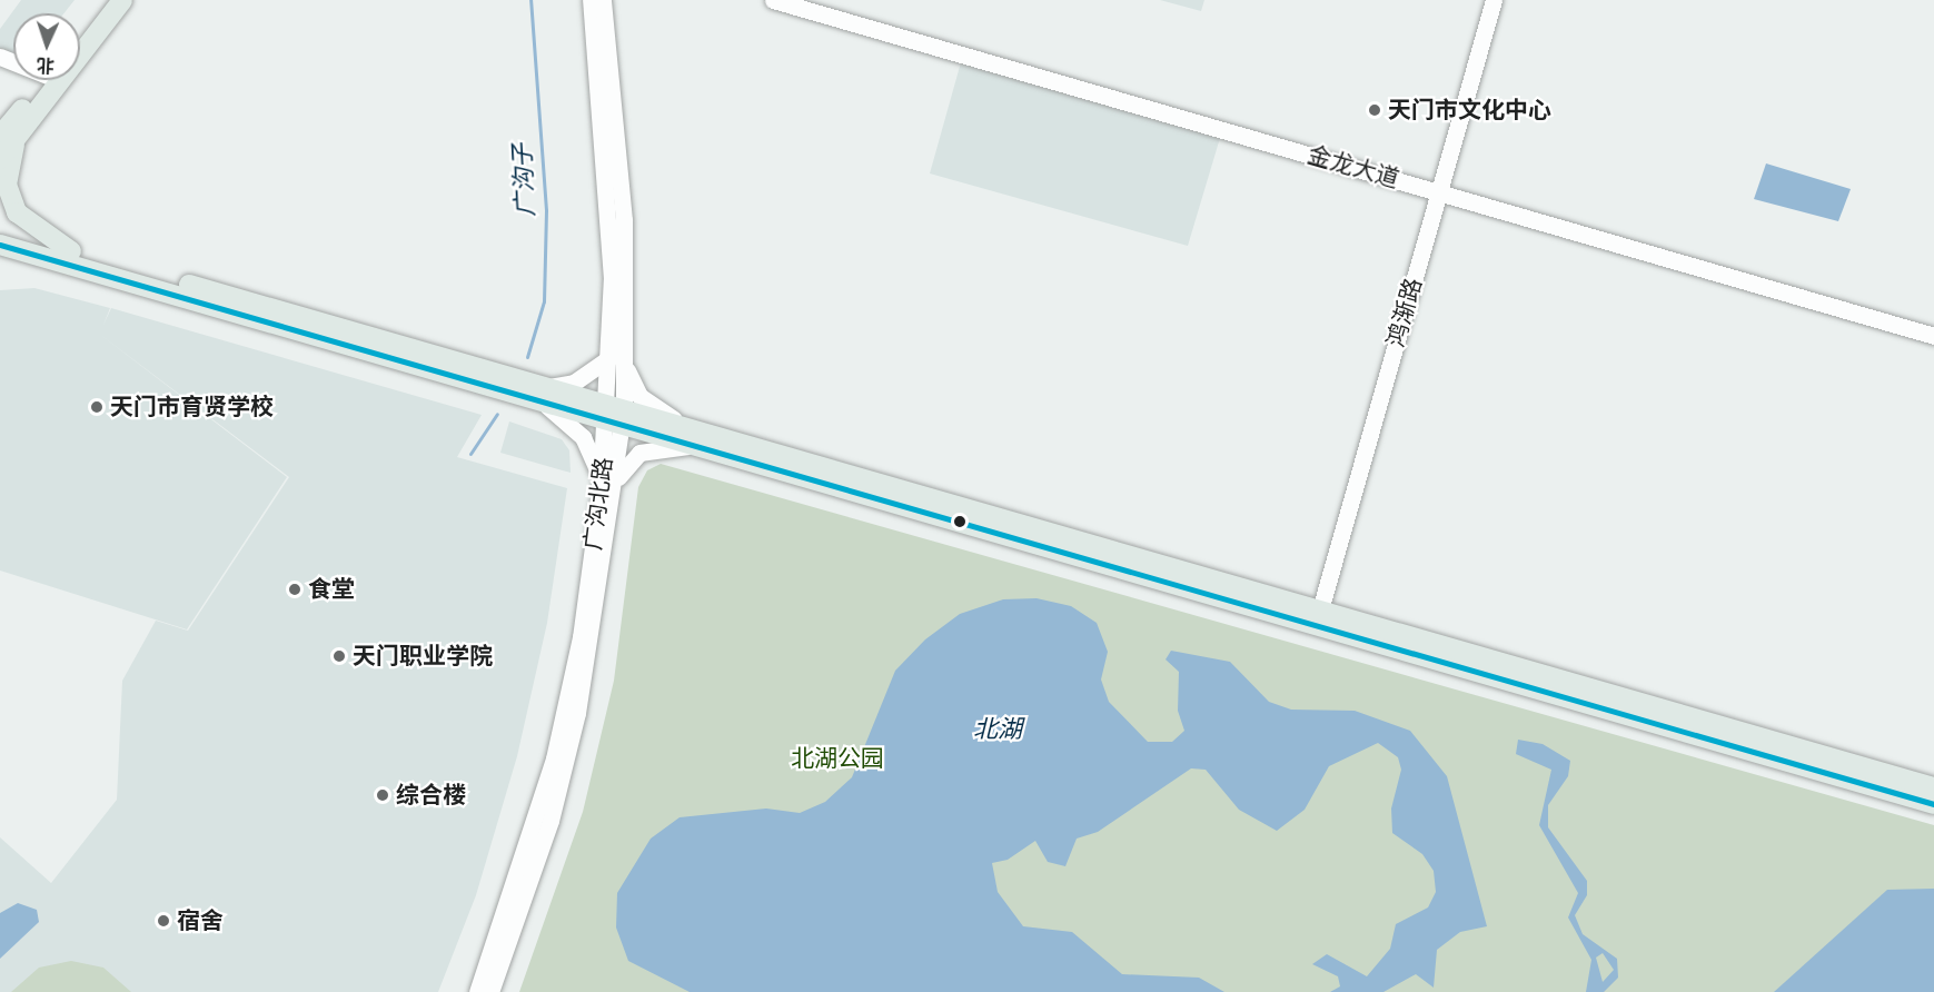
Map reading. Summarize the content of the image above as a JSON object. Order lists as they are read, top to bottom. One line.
{"streets":{"street":["金龙大道","鸿渐路","广沟北路"]},"crossings":[["金龙大道","鸿渐路"]],"water":["广沟子","北湖"],"parks":["北湖公园"],"places":["天门市文化中心","天门市育贤学校","食堂","天门职业学院","综合楼","宿舍"],"north":"bottom"}
